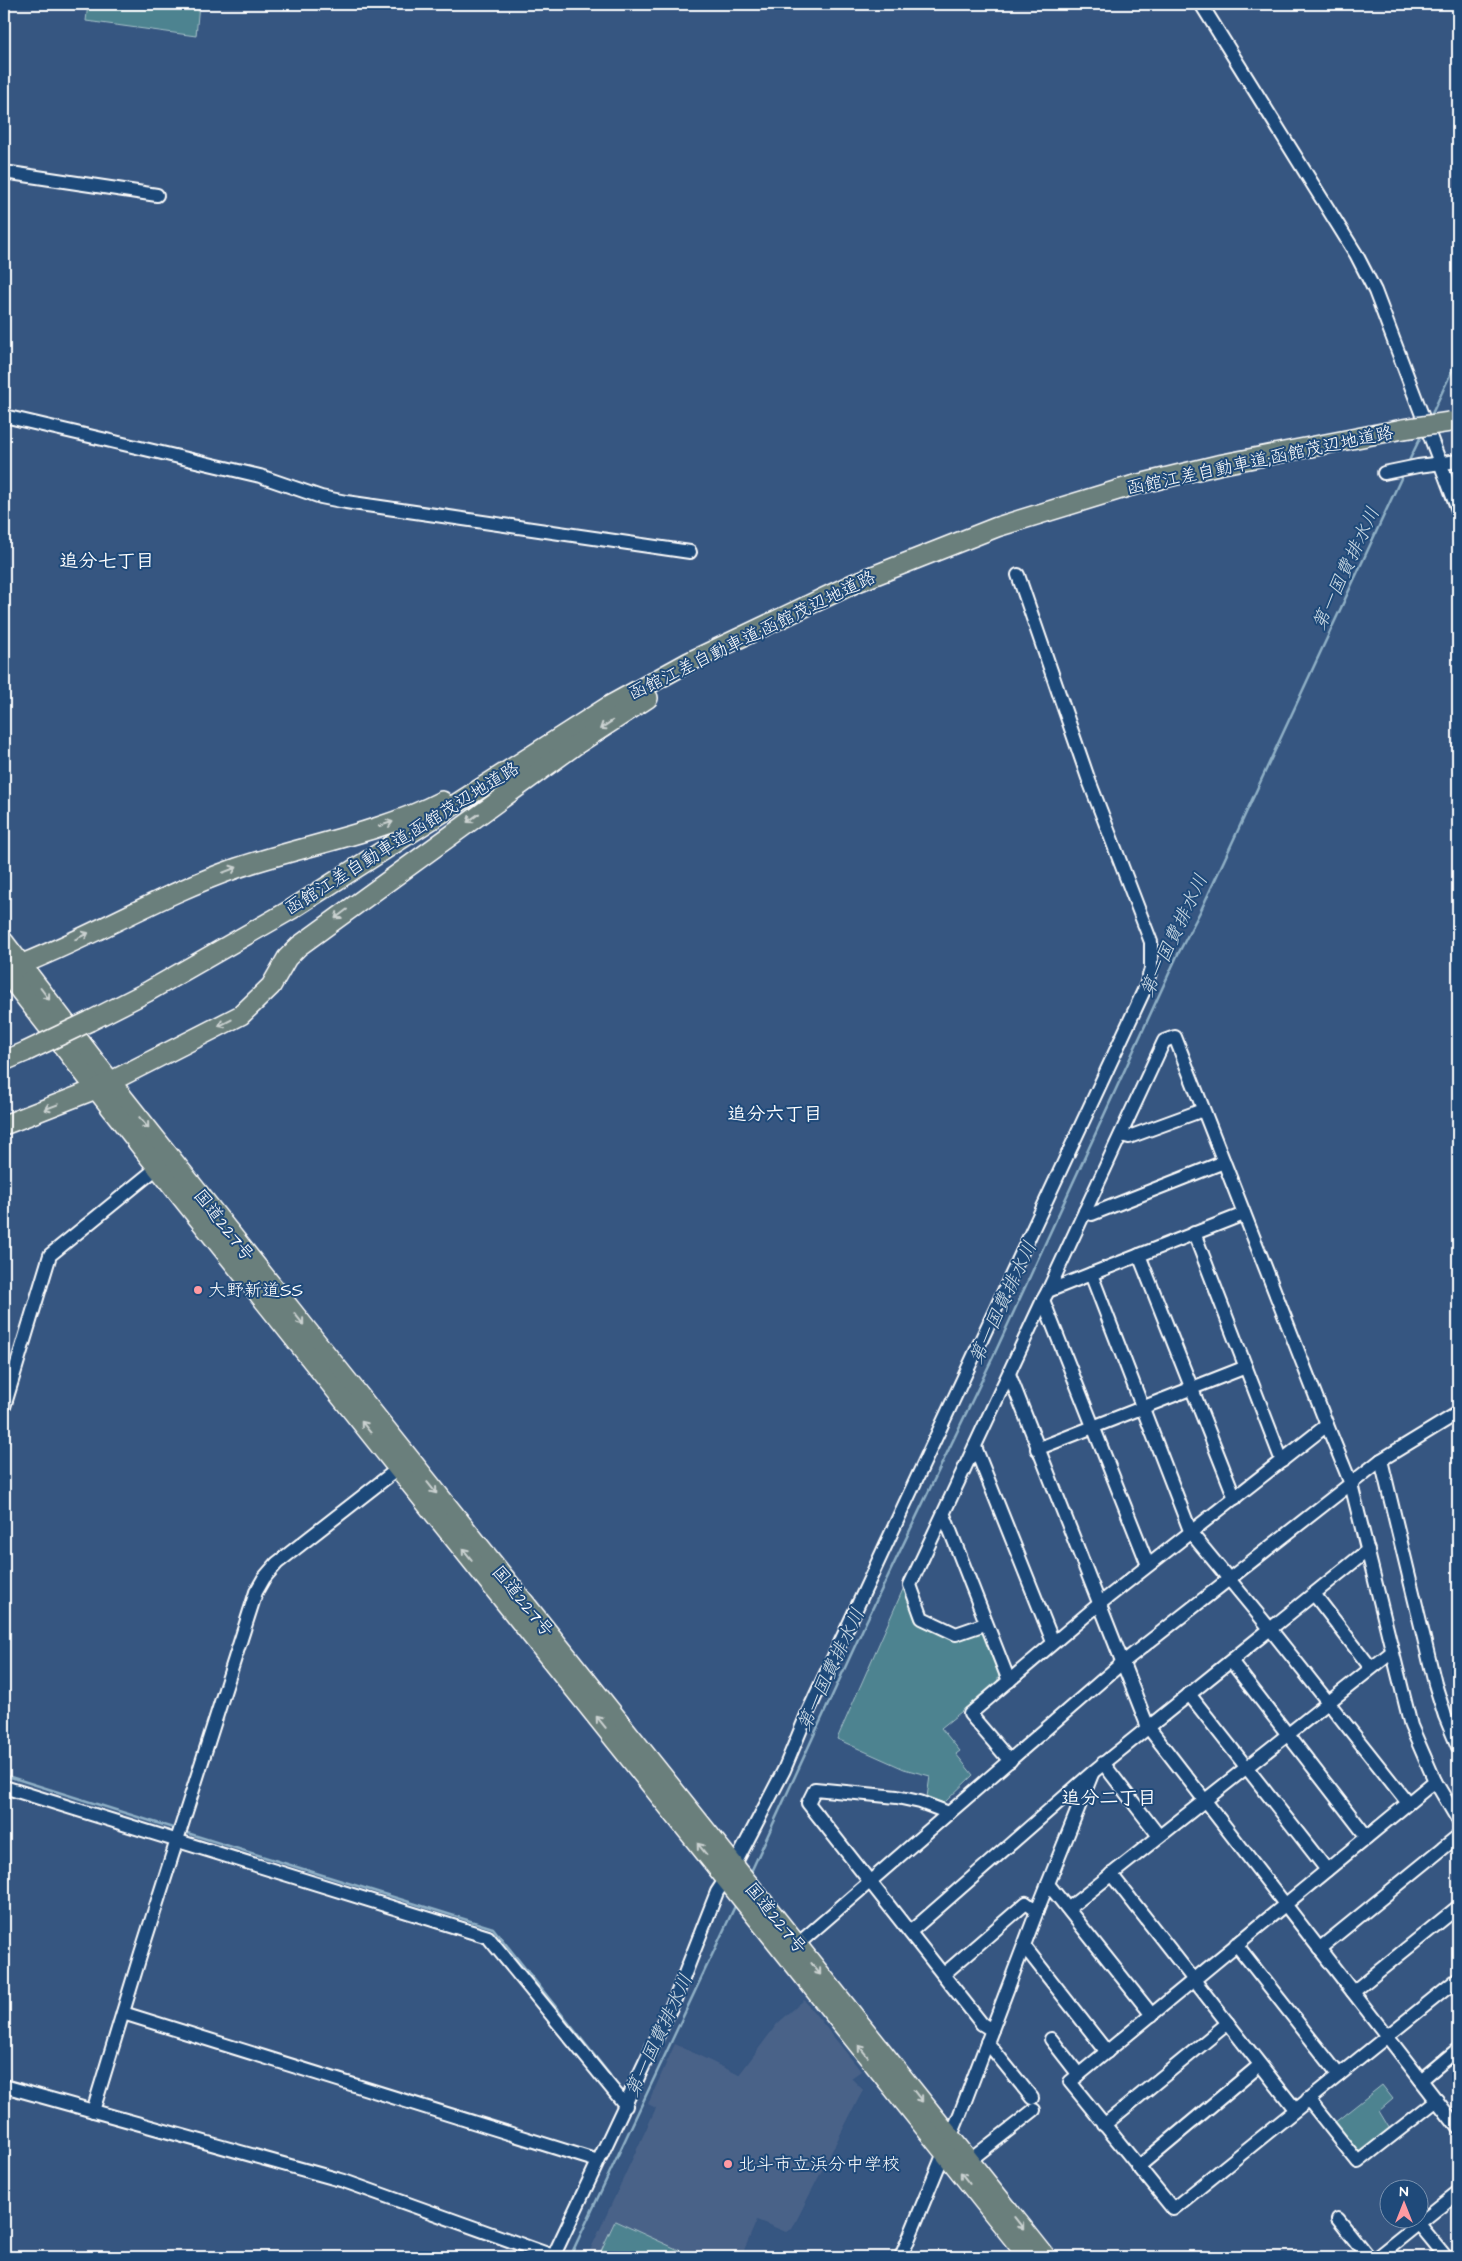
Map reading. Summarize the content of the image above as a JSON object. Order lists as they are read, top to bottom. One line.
{"streets":{"highway":["函館江差自動車道;函館茂辺地道路","国道227号"]},"districts":["追分七丁目","追分六丁目","追分二丁目"],"water":["第一国費排水川"],"places":["大野新道SS","北斗市立浜分中学校"],"north":"top"}
